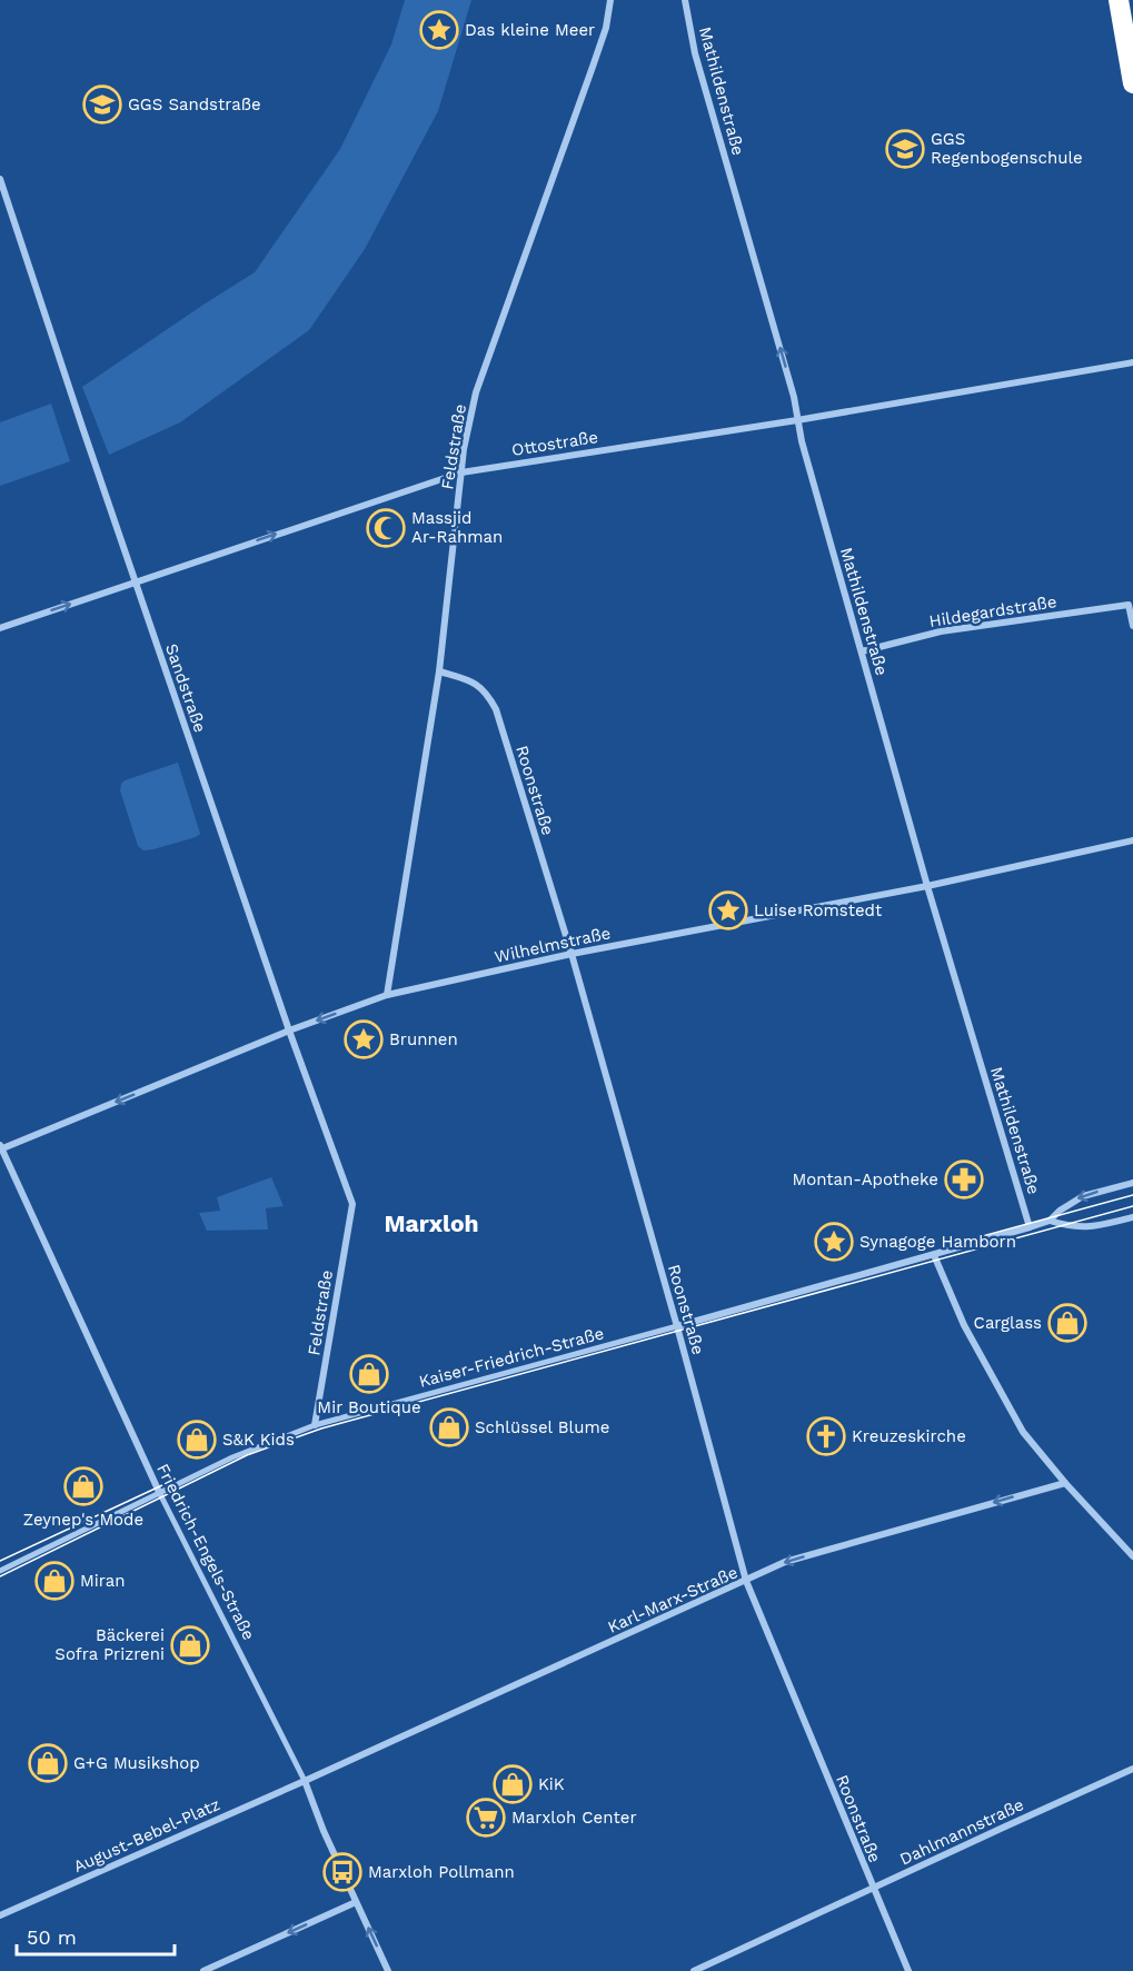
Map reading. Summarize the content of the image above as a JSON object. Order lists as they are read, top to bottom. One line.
{"streets":{"street":["Mathildenstraße","Ottostraße","Feldstraße","Hildegardstraße","Sandstraße","Roonstraße","Wilhelmstraße","Kaiser-Friedrich-Straße","Friedrich-Engels-Straße","Karl-Marx-Straße","Dahlmannstraße","August-Bebel-Platz"]},"crossings":[["Mathildenstraße","Ottostraße"],["Mathildenstraße","Hildegardstraße"],["Mathildenstraße","Wilhelmstraße"],["Mathildenstraße","Kaiser-Friedrich-Straße"],["Ottostraße","Feldstraße"],["Ottostraße","Sandstraße"],["Feldstraße","Sandstraße"],["Feldstraße","Roonstraße"],["Feldstraße","Wilhelmstraße"],["Feldstraße","Kaiser-Friedrich-Straße"],["Sandstraße","Wilhelmstraße"],["Roonstraße","Wilhelmstraße"],["Roonstraße","Kaiser-Friedrich-Straße"],["Roonstraße","Karl-Marx-Straße"],["Roonstraße","Dahlmannstraße"],["Wilhelmstraße","Friedrich-Engels-Straße"],["Kaiser-Friedrich-Straße","Friedrich-Engels-Straße"],["Friedrich-Engels-Straße","Karl-Marx-Straße"],["Friedrich-Engels-Straße","August-Bebel-Platz"],["Karl-Marx-Straße","August-Bebel-Platz"]],"one_way":["Ottostraße","Wilhelmstraße","Karl-Marx-Straße"],"districts":["Marxloh"],"places":{"place":["Das kleine Meer","Luise Romstedt","Brunnen","Synagoge Hamborn"],"school or university":["GGS Sandstraße","GGS Regenbogenschule"],"mosque":["Massjid Ar-Rahman"],"pharmacy":["Montan-Apotheke"],"shop":["Carglass","Mir Boutique","Schlüssel Blume","S&K Kids","Zeynep's Mode","Miran","Bäckerei Sofra Prizreni","G+G Musikshop","KiK"],"church":["Kreuzeskirche"],"supermarket":["Marxloh Center"],"bus stop":["Marxloh Pollmann"]},"scale_bar":"50 m"}
